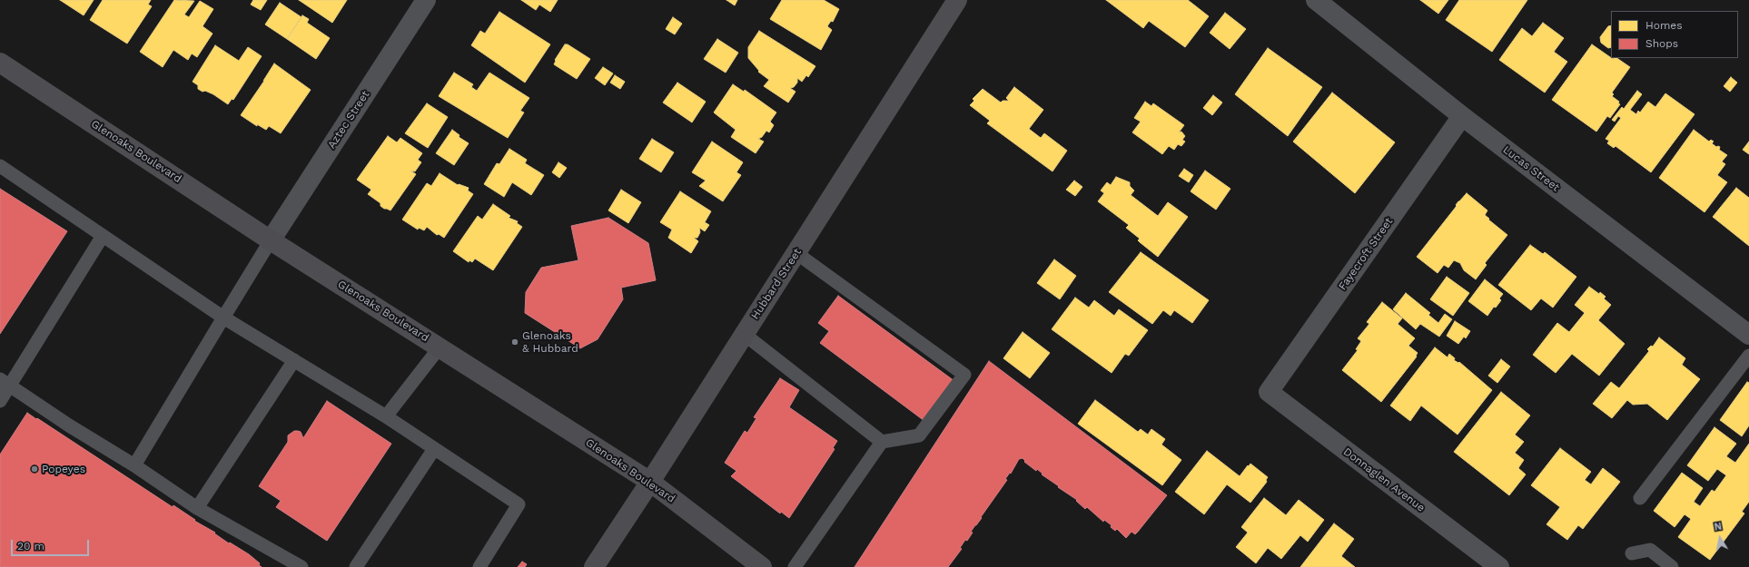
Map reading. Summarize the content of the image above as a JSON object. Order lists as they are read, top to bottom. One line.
{"streets":{"main road":["Glenoaks Boulevard","Hubbard Street"],"street":["Aztec Street","Lucas Street","Fayecroft Street","Donnaglen Avenue"]},"crossings":[["Aztec Street","Glenoaks Boulevard"],["Glenoaks Boulevard","Hubbard Street"],["Lucas Street","Fayecroft Street"],["Fayecroft Street","Donnaglen Avenue"]],"places":["Glenoaks & Hubbard","Popeyes"],"legend":["Homes","Shops"],"scale_bar":"20 m","north":"top"}
